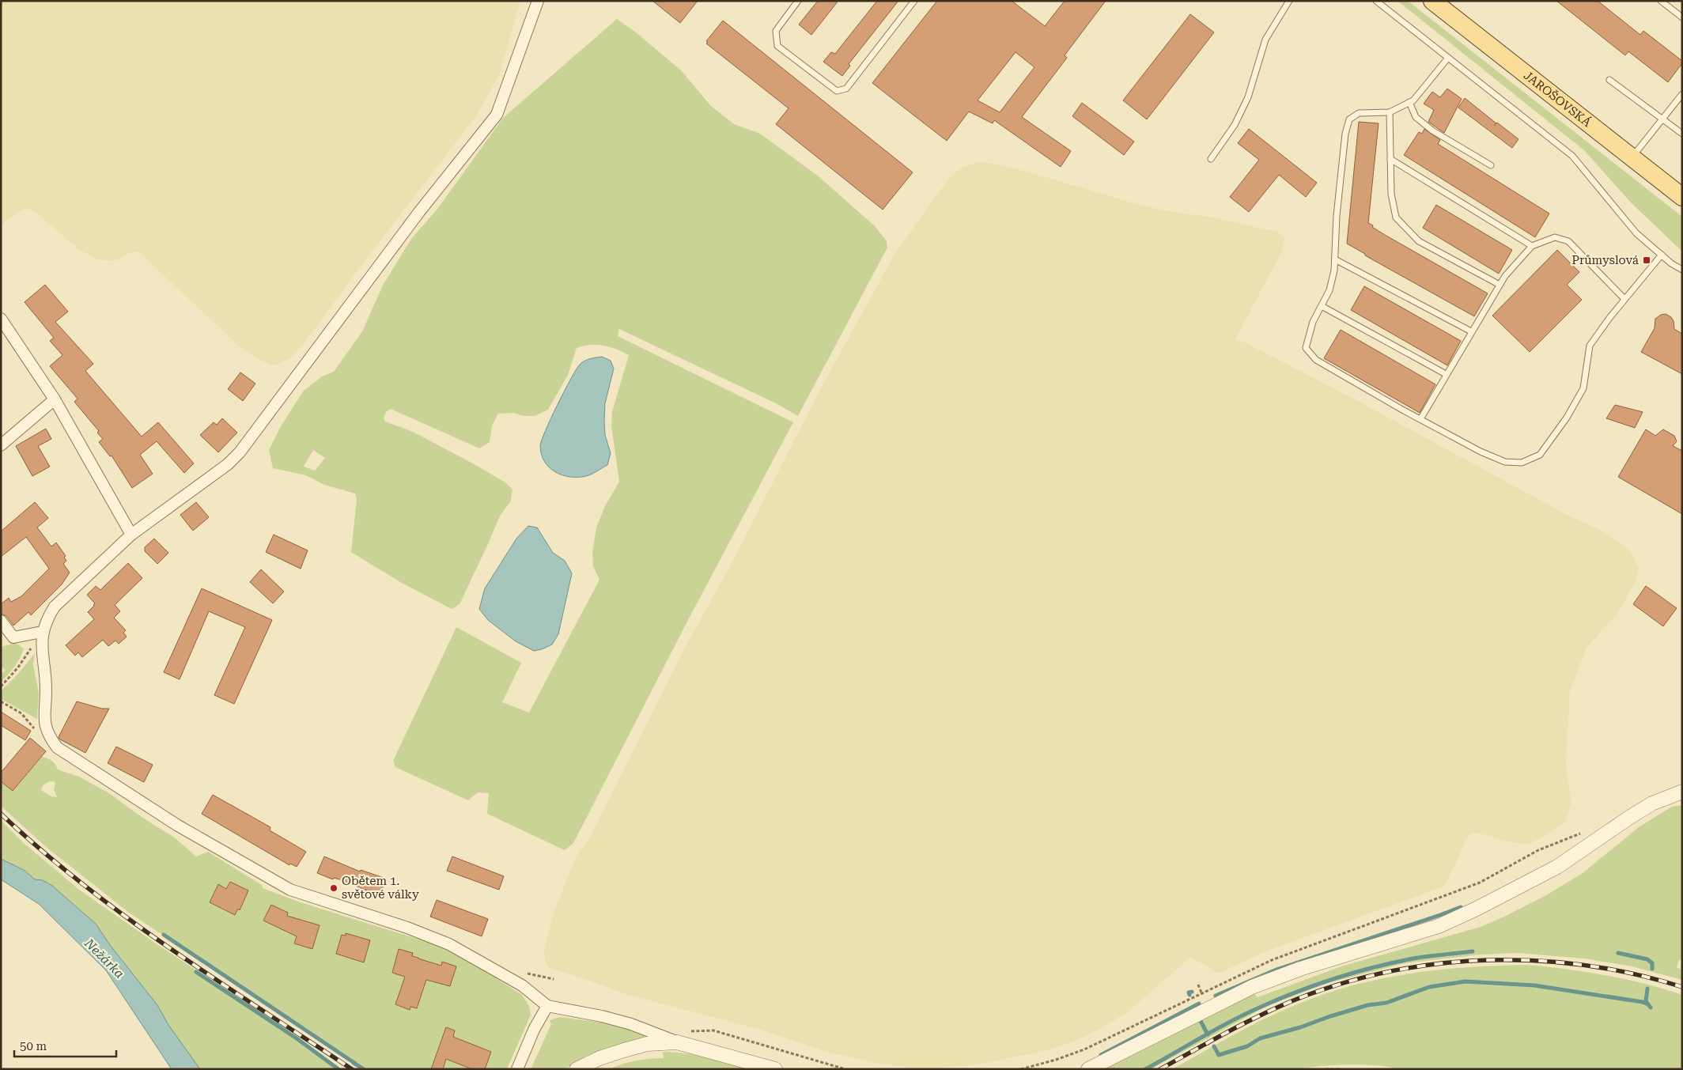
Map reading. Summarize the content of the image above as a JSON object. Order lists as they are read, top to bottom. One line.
{"streets":{"main road":["JAROŠOVSKÁ"]},"water":["Nežárka"],"places":{"transit":["Průmyslová"],"other":["Obětem 1. světové války"]},"scale_bar":"50 m"}
